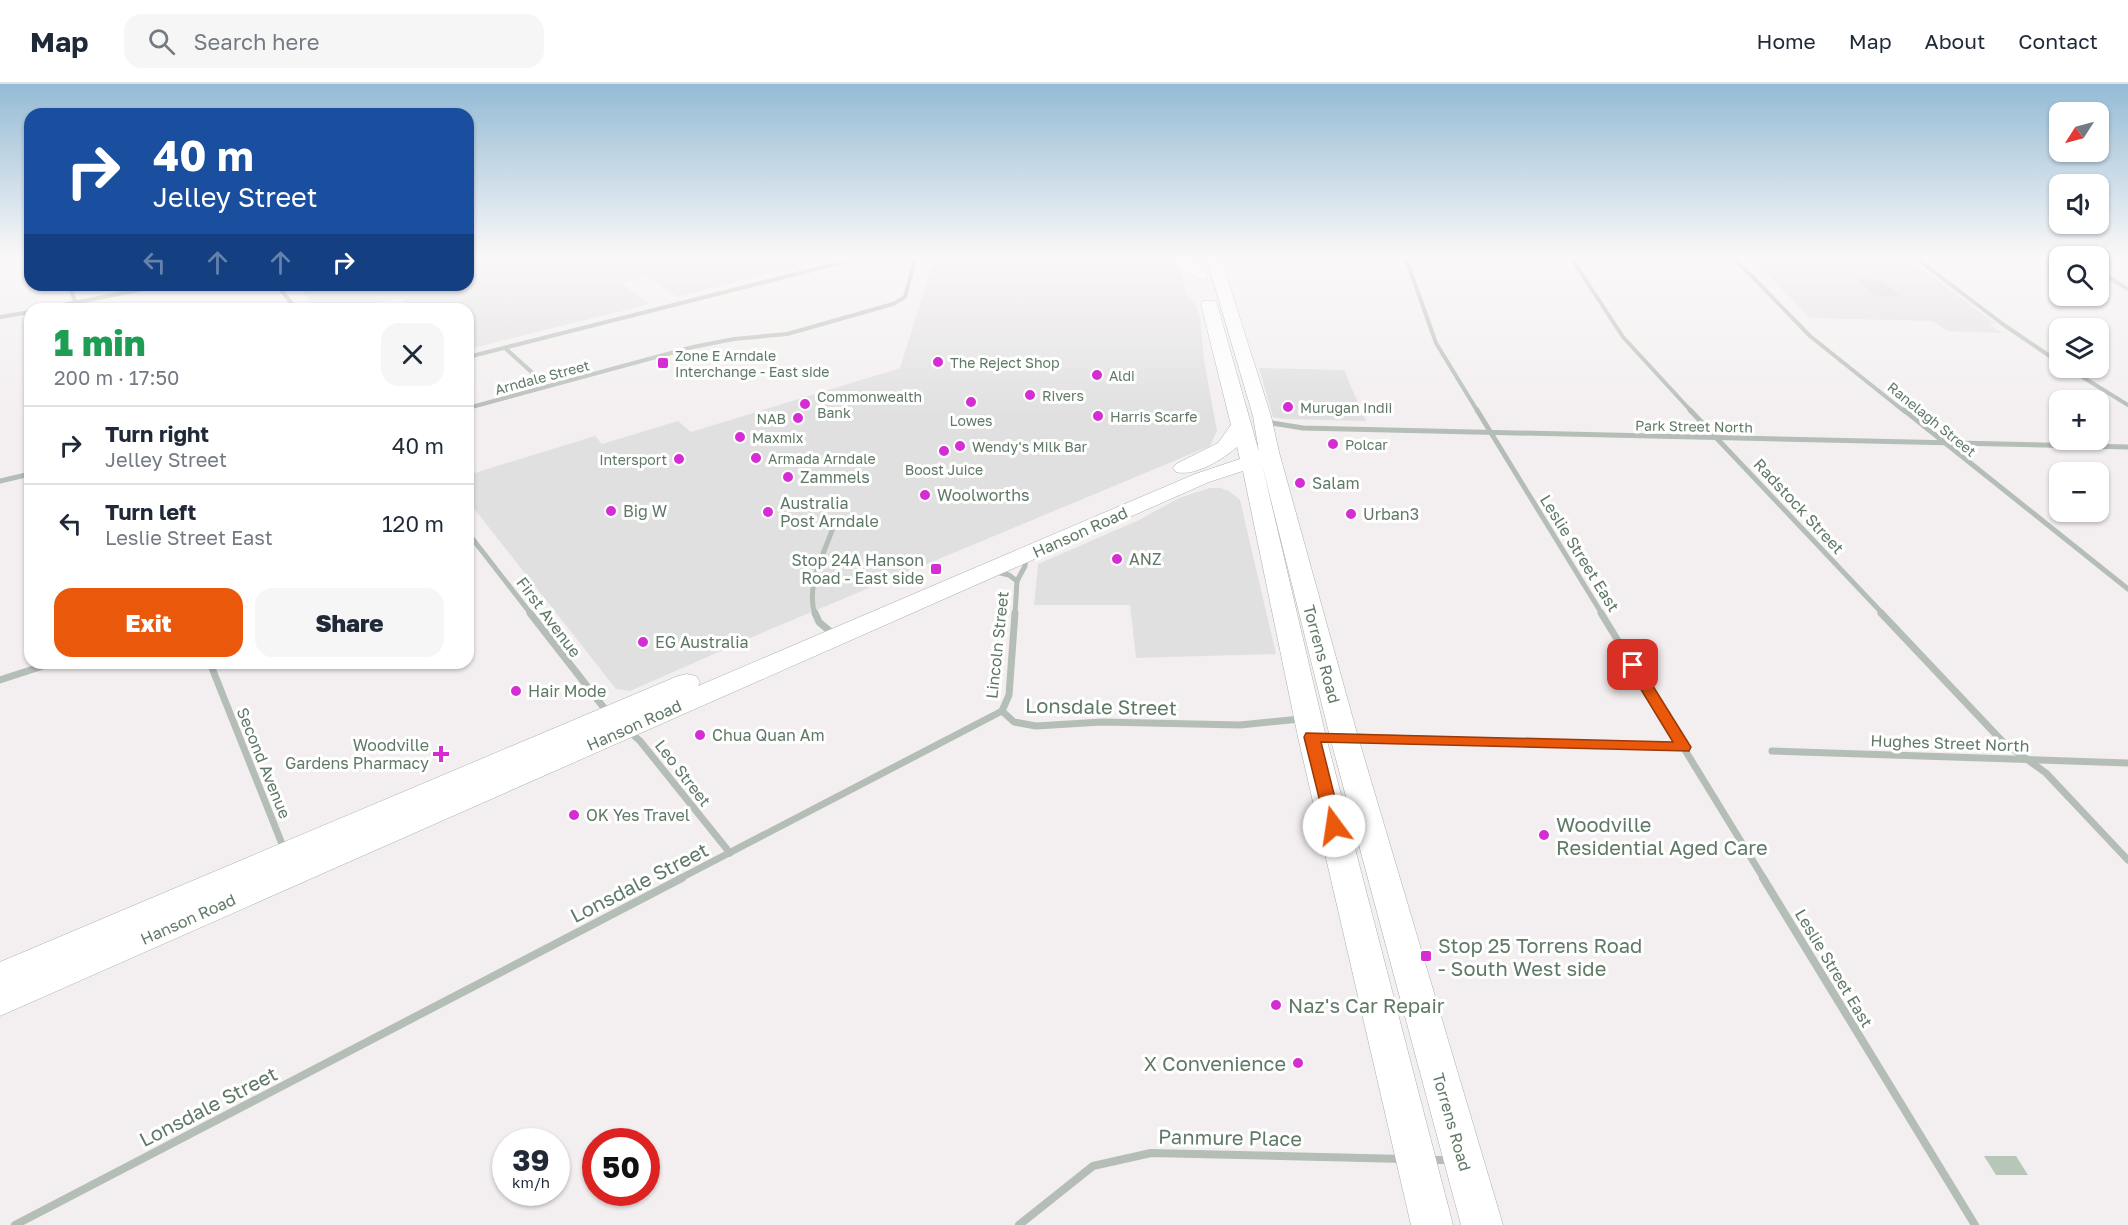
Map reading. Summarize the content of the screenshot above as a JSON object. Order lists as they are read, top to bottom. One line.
{"streets":{"main road":["Hanson Road","Torrens Road"],"street":["Arndale Street","Ranelagh Street","Park Street North","Radstock Street","Leslie Street East","First Avenue","Lincoln Street","Lonsdale Street","Hughes Street North","Second Avenue","Leo Street","Panmure Place"]},"crossings":[["Ranelagh Street","Park Street North"],["Park Street North","Radstock Street"],["Park Street North","Leslie Street East"],["Park Street North","Torrens Road"],["Radstock Street","Hughes Street North"],["Hanson Road","First Avenue"],["Hanson Road","Lincoln Street"],["Hanson Road","Torrens Road"],["Hanson Road","Second Avenue"],["Hanson Road","Leo Street"],["Leslie Street East","Lonsdale Street"],["First Avenue","Leo Street"],["Lincoln Street","Lonsdale Street"],["Torrens Road","Lonsdale Street"],["Torrens Road","Panmure Place"],["Lonsdale Street","Leo Street"]],"places":{"other":["The Reject Shop","Aldi","Rivers","Lowes","Commonwealth Bank","Murugan Indii","Harris Scarfe","NAB","Maxmix","Polcar","Wendy's Milk Bar","Boost Juice","Armada Arndale","Intersport","Zammels","Salam","Woolworths","Big W","Australia Post Arndale","Urban3","ANZ","EG Australia","Hair Mode","Chua Quan Am","OK Yes Travel","Woodville Residential Aged Care","Naz's Car Repair","X Convenience"],"transit":["Zone E Arndale Interchange - East side","Stop 24A Hanson Road - East side","Stop 25 Torrens Road - South West side"],"health":["Woodville Gardens Pharmacy"]},"north":"bottom left","page":{"header":"Map","search":"Search here","nav":["Home","Map","About","Contact"],"map_buttons":["+","−"],"turn":["40 m","Jelley Street"],"heading":["1 min","200 m · 17:50"],"list":[{"name":"Turn right","note":"Jelley Street","value":"40 m"},{"name":"Turn left","note":"Leslie Street East","value":"120 m"}],"buttons":["Exit","Share"],"speed":"39 km/h","limit":"50"}}
